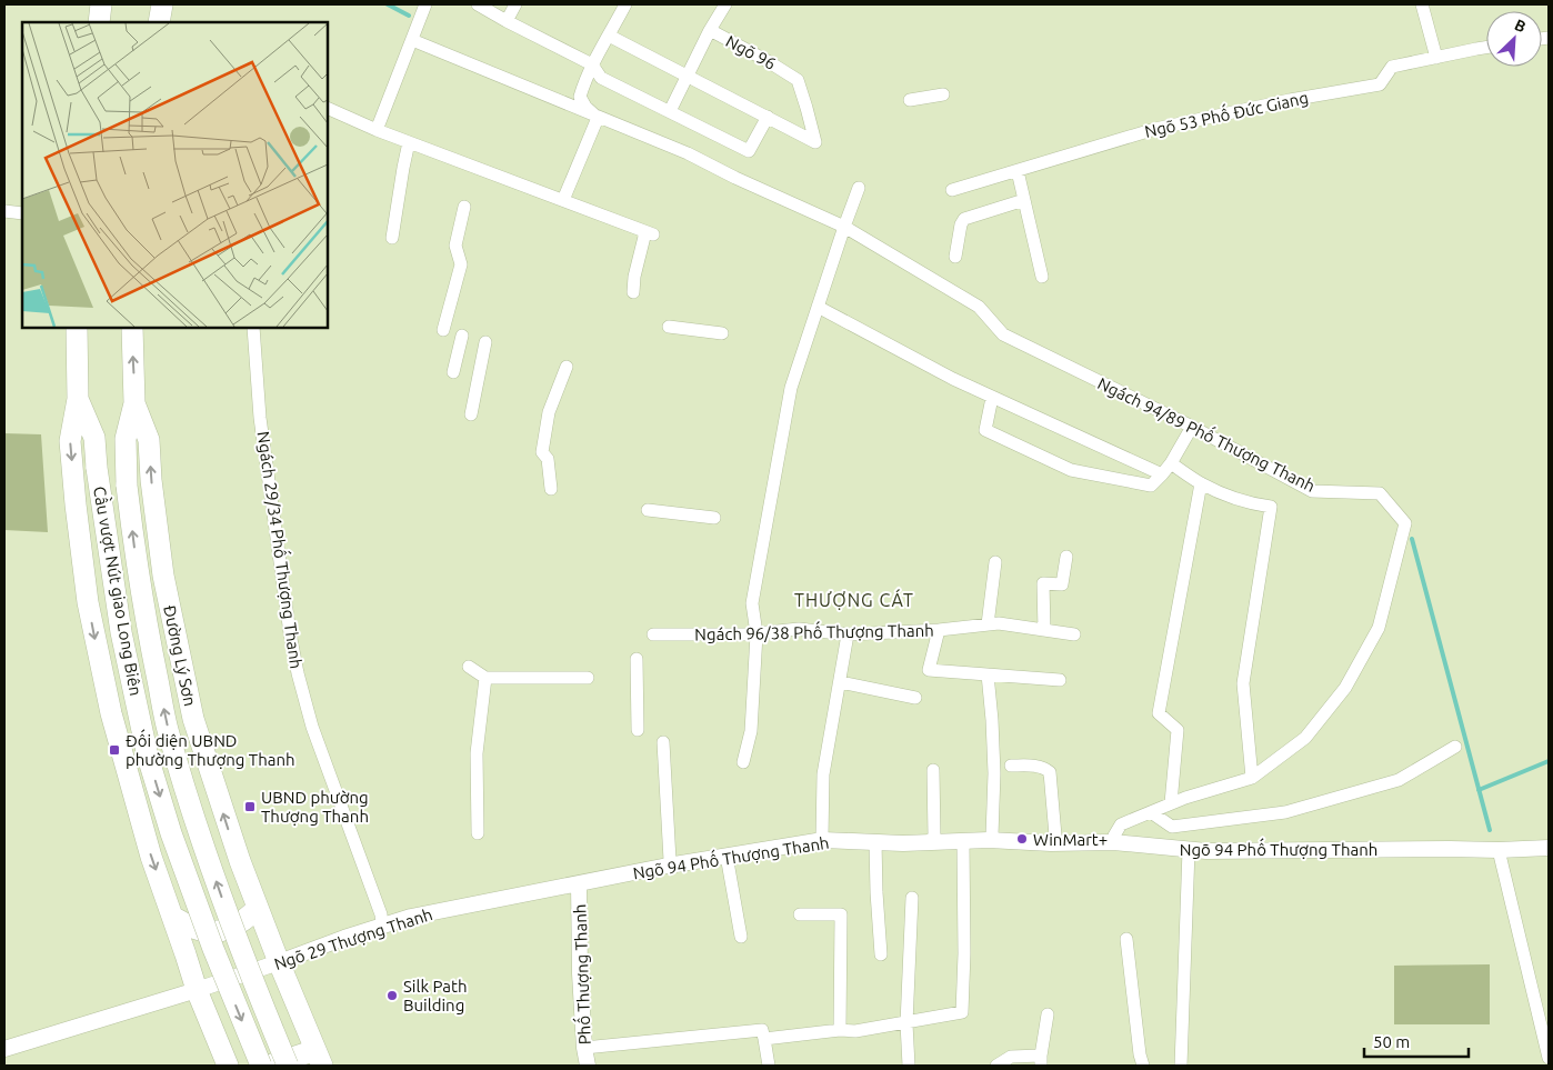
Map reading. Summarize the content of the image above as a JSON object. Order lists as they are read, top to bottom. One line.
{"streets":{"highway":["Cầu vượt Nút giao Long Biên","Đường Lý Sơn"],"street":["Ngõ 96","Ngõ 53 Phố Đức Giang","Ngách 94/89 Phố Thượng Thanh","Ngách 29/34 Phố Thượng Thanh","Ngách 96/38 Phố Thượng Thanh","Ngõ 94 Phố Thượng Thanh","Ngõ 29 Thượng Thanh","Phố Thượng Thanh"]},"crossings":[["Ngách 94/89 Phố Thượng Thanh","Ngõ 94 Phố Thượng Thanh"],["Ngách 29/34 Phố Thượng Thanh","Ngõ 29 Thượng Thanh"],["Cầu vượt Nút giao Long Biên","Đường Lý Sơn"],["Đường Lý Sơn","Ngõ 29 Thượng Thanh"],["Ngõ 94 Phố Thượng Thanh","Ngõ 29 Thượng Thanh"],["Ngõ 94 Phố Thượng Thanh","Phố Thượng Thanh"],["Ngõ 29 Thượng Thanh","Phố Thượng Thanh"]],"districts":["THƯỢNG CÁT"],"places":{"transit":["Đối diện UBND phường Thượng Thanh","UBND phường Thượng Thanh"],"other":["WinMart+","Silk Path Building"]},"scale_bar":"50 m","north":"top right"}
